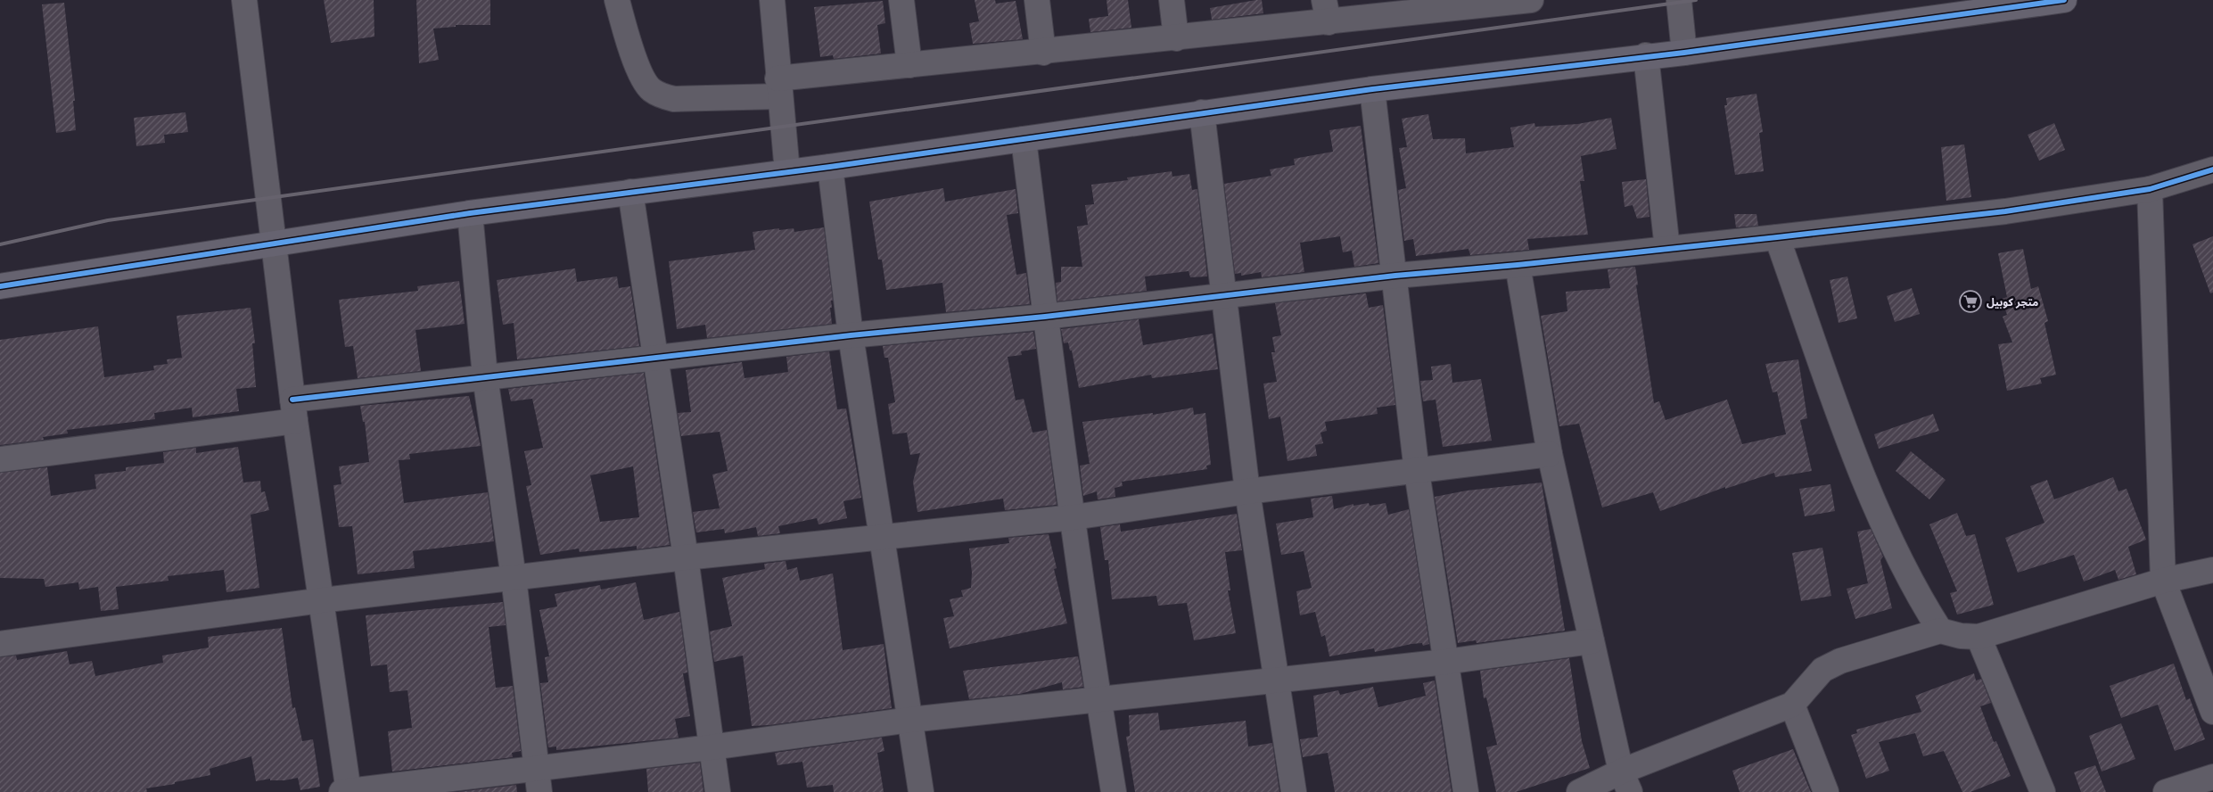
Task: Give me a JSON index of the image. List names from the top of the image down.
{
  "places": {
    "supermarket": ["متجر كوبيل"]
  }
}
